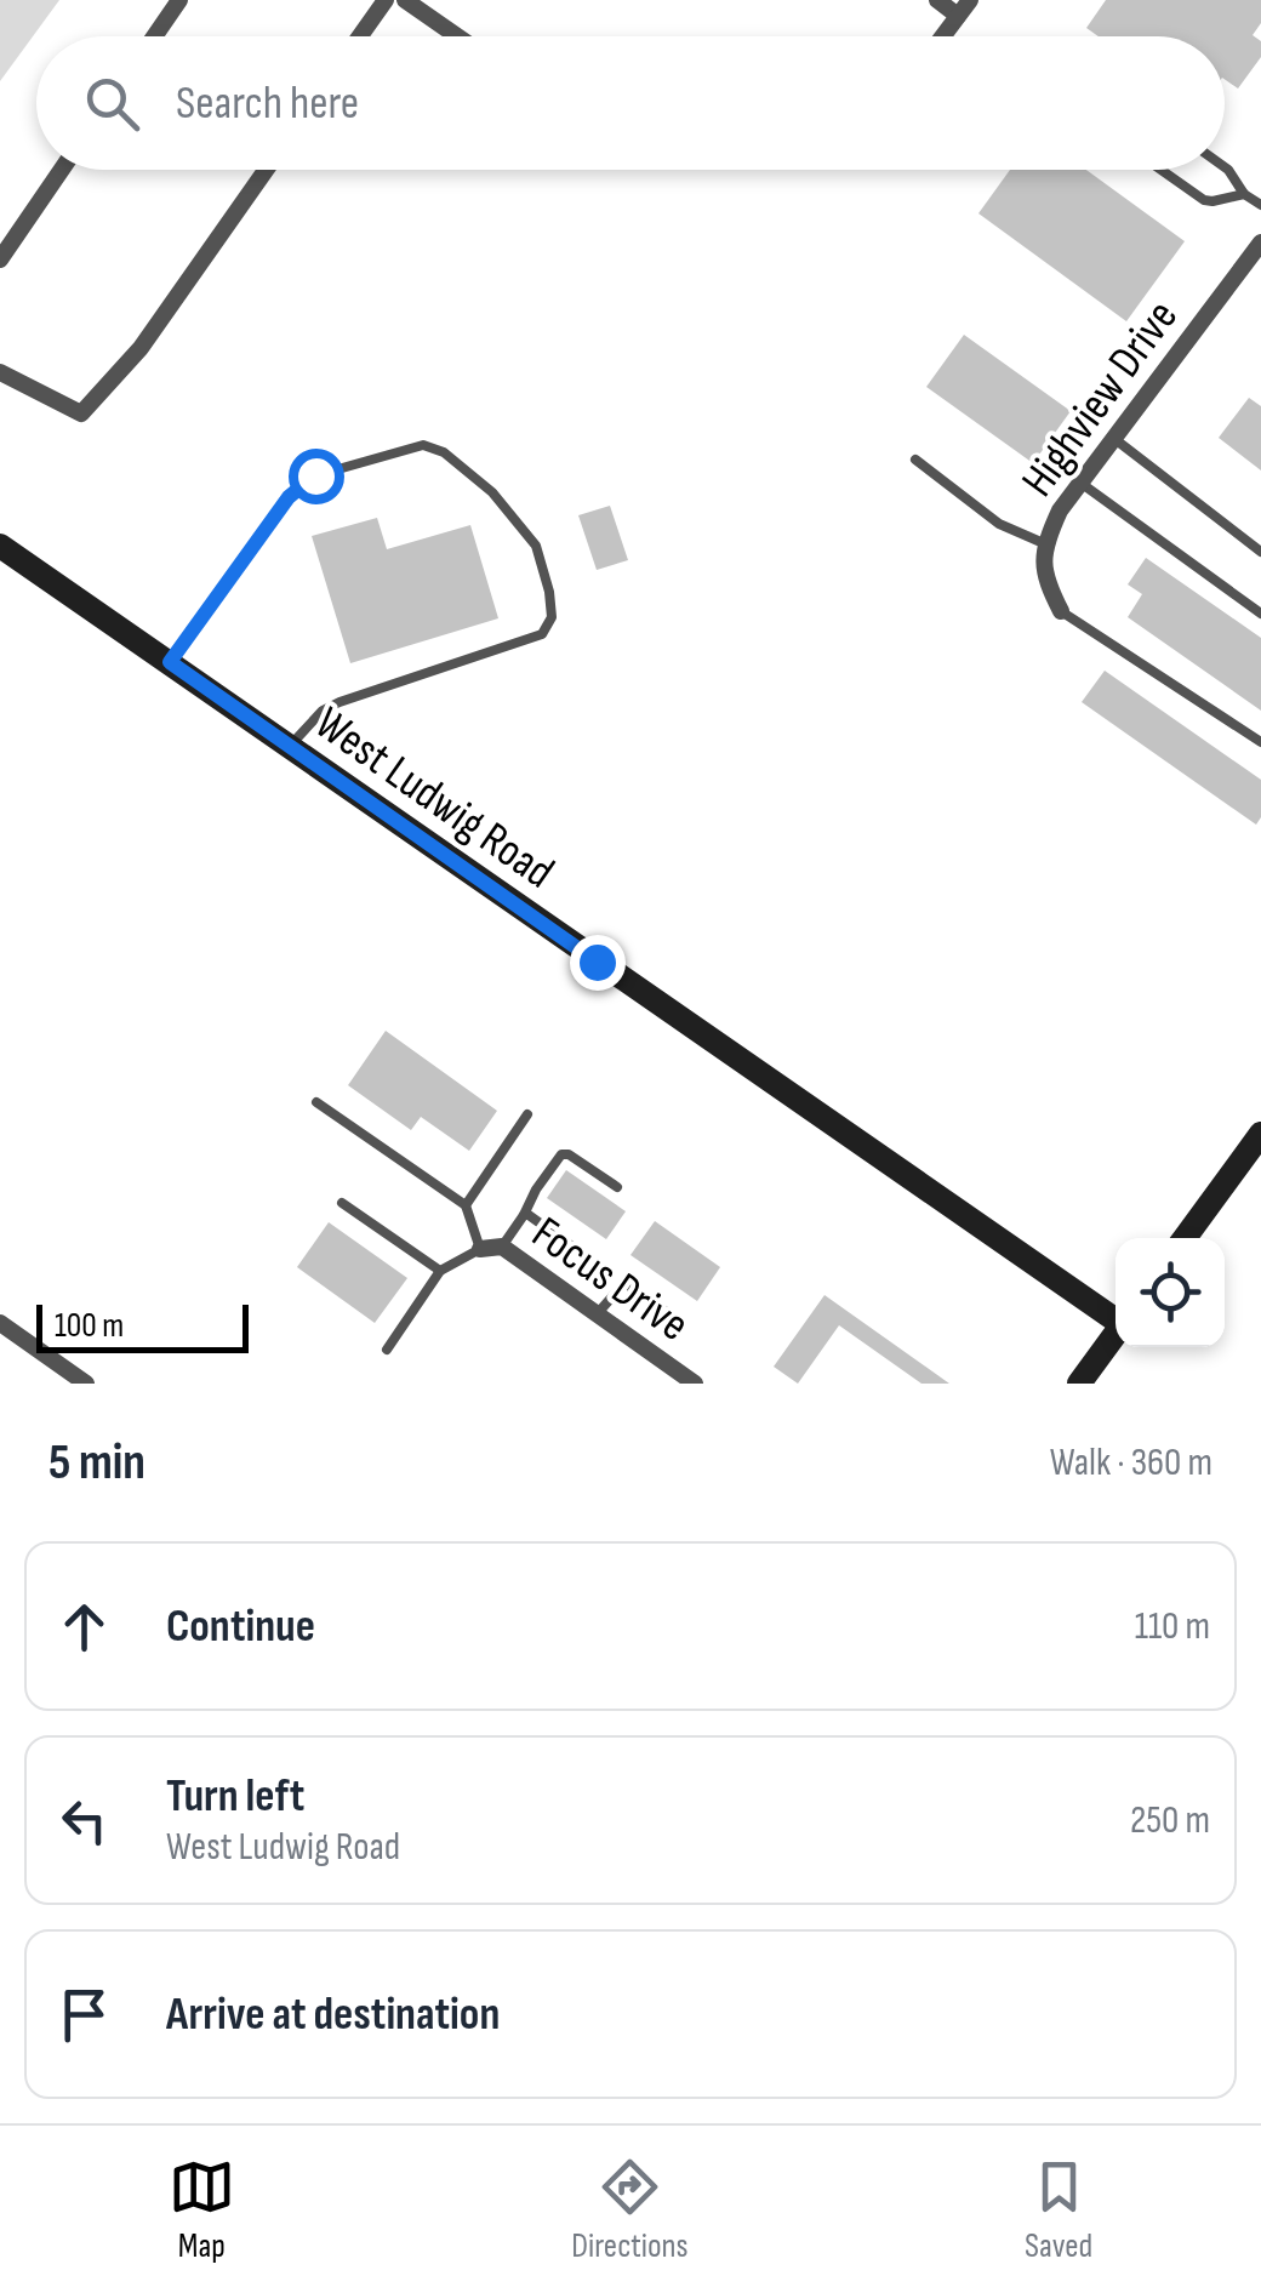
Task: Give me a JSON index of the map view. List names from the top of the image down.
{
  "streets": {
    "main road": ["West Ludwig Road"],
    "street": ["Highview Drive", "Focus Drive"]
  },
  "scale_bar": "100 m",
  "page": {
    "search": "Search here",
    "scale": "100 m",
    "heading": ["5 min", "Walk · 360 m"],
    "list": [
      ["Continue", "110 m"],
      ["Turn left", "West Ludwig Road", "250 m"],
      "Arrive at destination"
    ],
    "nav": ["Map", "Directions", "Saved"]
  }
}
